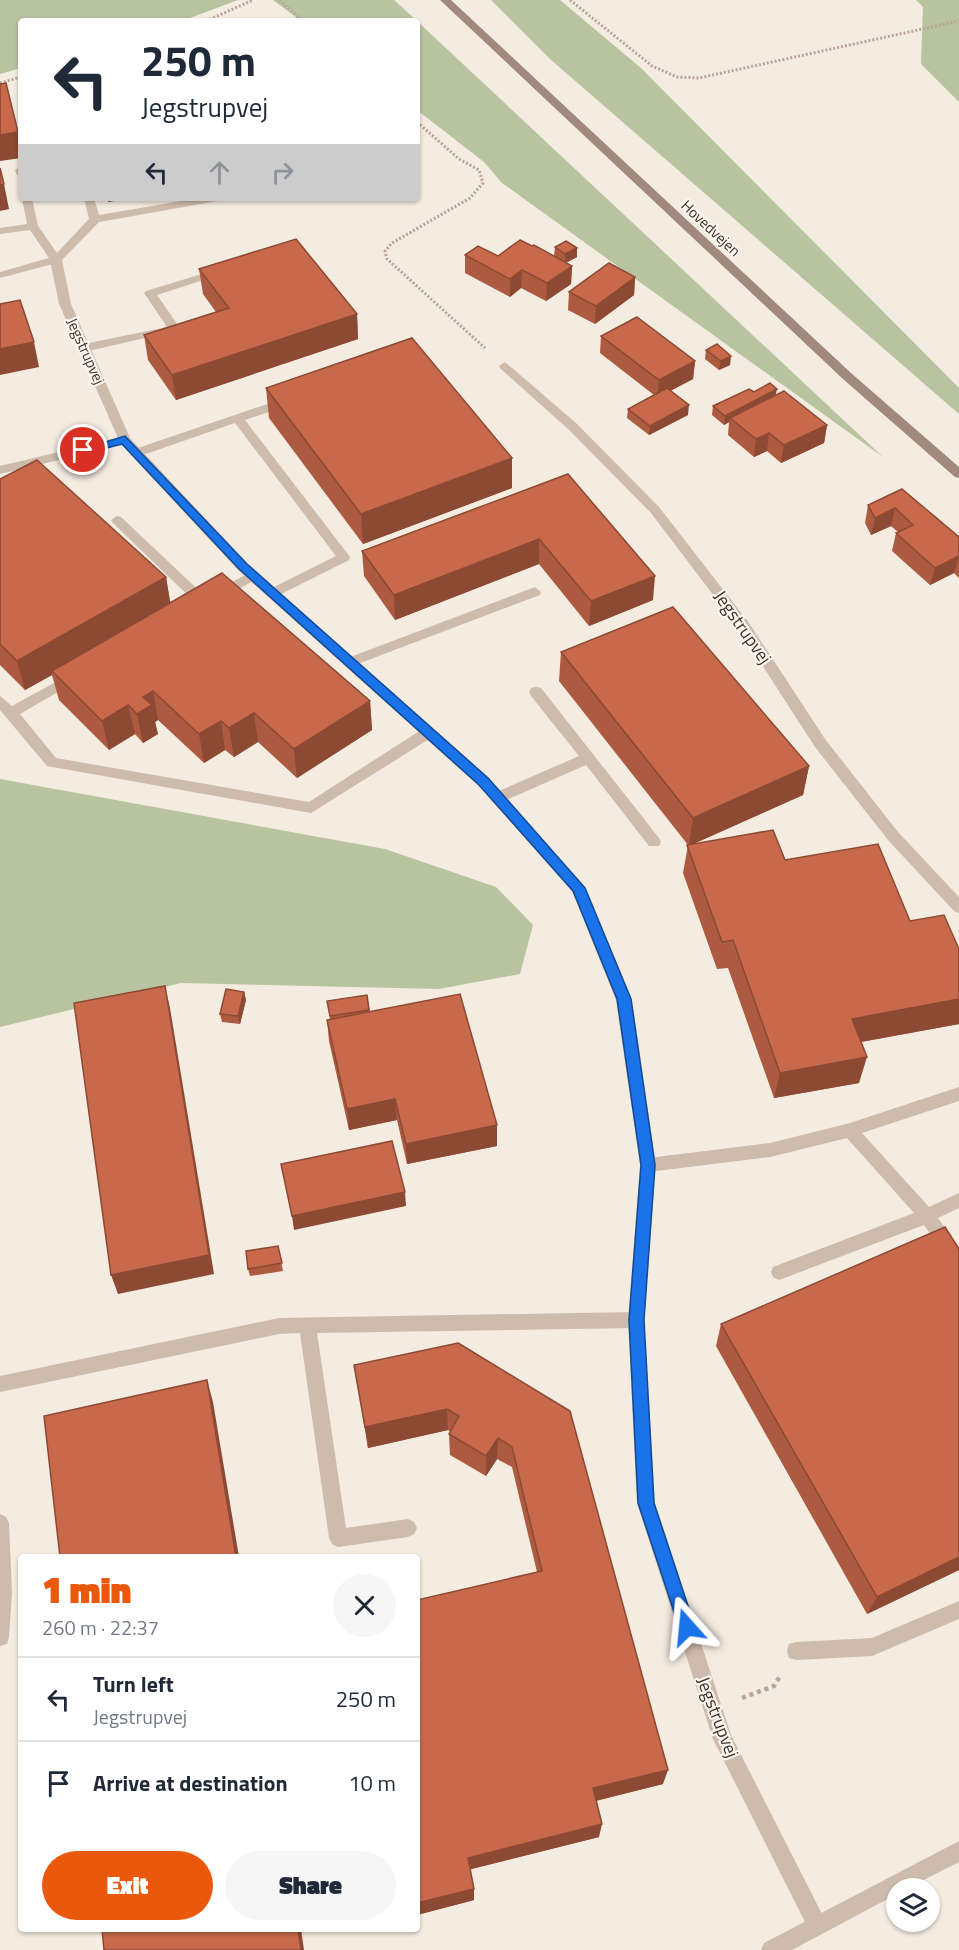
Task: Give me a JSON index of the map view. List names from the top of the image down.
{
  "streets": {
    "main road": ["Hovedvejen"],
    "street": ["Jegstrupvej"]
  },
  "page": {
    "turn": ["250 m", "Jegstrupvej"],
    "heading": ["1 min", "260 m · 22:37"],
    "list": [
      {
        "name": "Turn left",
        "note": "Jegstrupvej",
        "value": "250 m"
      },
      {
        "name": "Arrive at destination",
        "value": "10 m"
      }
    ],
    "buttons": ["Exit", "Share"]
  }
}
